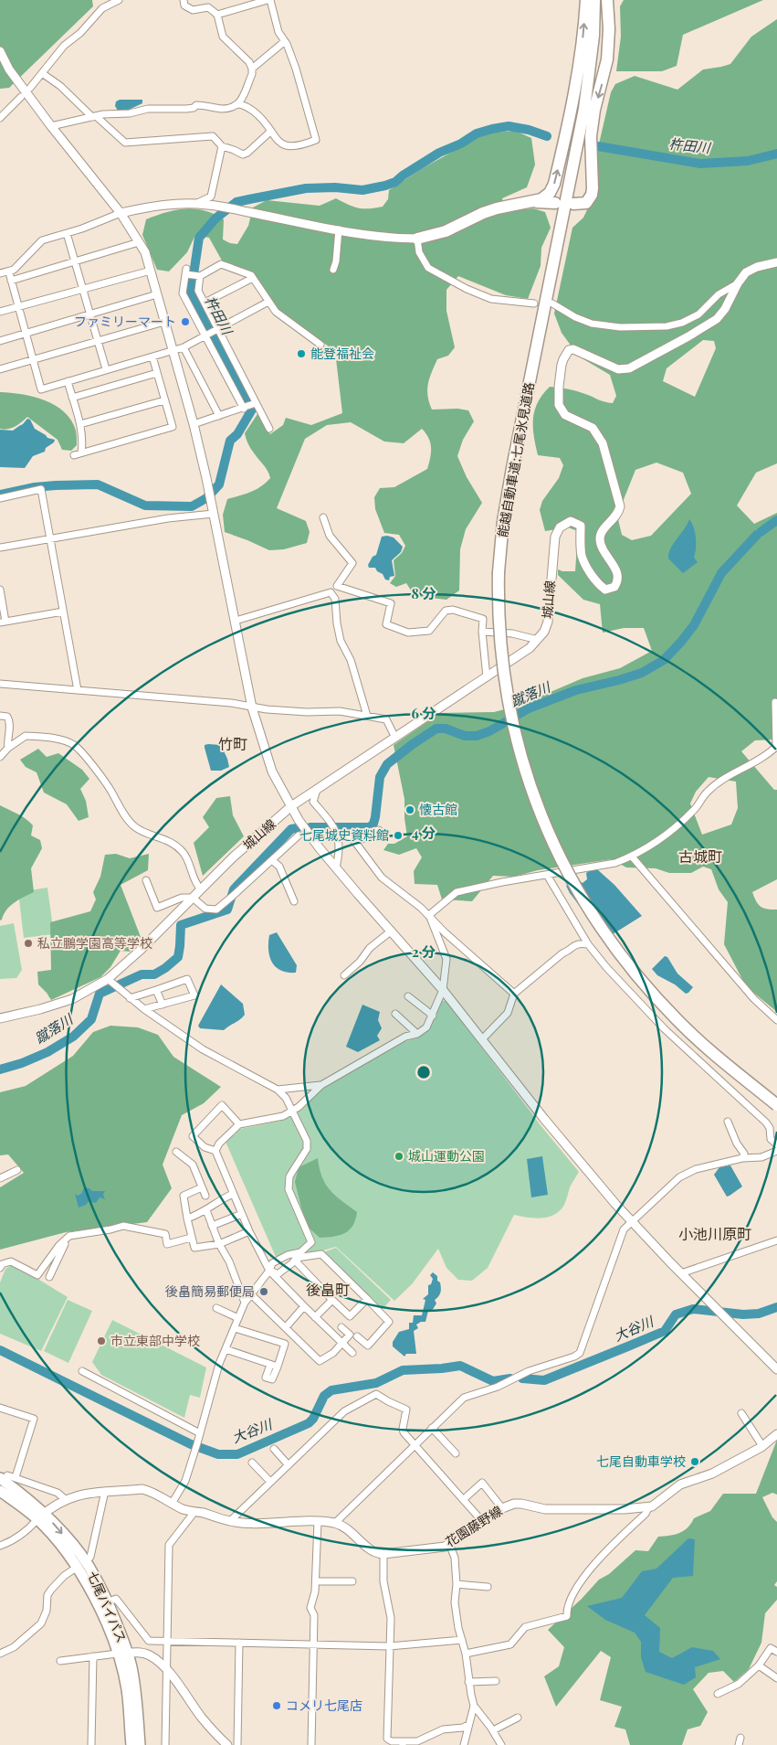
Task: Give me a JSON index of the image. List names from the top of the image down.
{
  "streets": {
    "highway": ["能越自動車道;七尾氷見道路", "七尾バイパス"],
    "main road": ["城山線", "花園藤野線"]
  },
  "districts": [
    "竹町",
    "古城町",
    "小池川原町",
    "後畠町"
  ],
  "water": ["杵田川", "蹴落川", "大谷川"],
  "places": [
    "ファミリーマート",
    "能登福祉会",
    "懐古館",
    "七尾城史資料館",
    "私立鵬学園高等学校",
    "城山運動公園",
    "後畠簡易郵便局",
    "市立東部中学校",
    "七尾自動車学校",
    "コメリ七尾店"
  ],
  "rings": [
    "8 分",
    "6 分",
    "4 分",
    "2 分"
  ]
}
